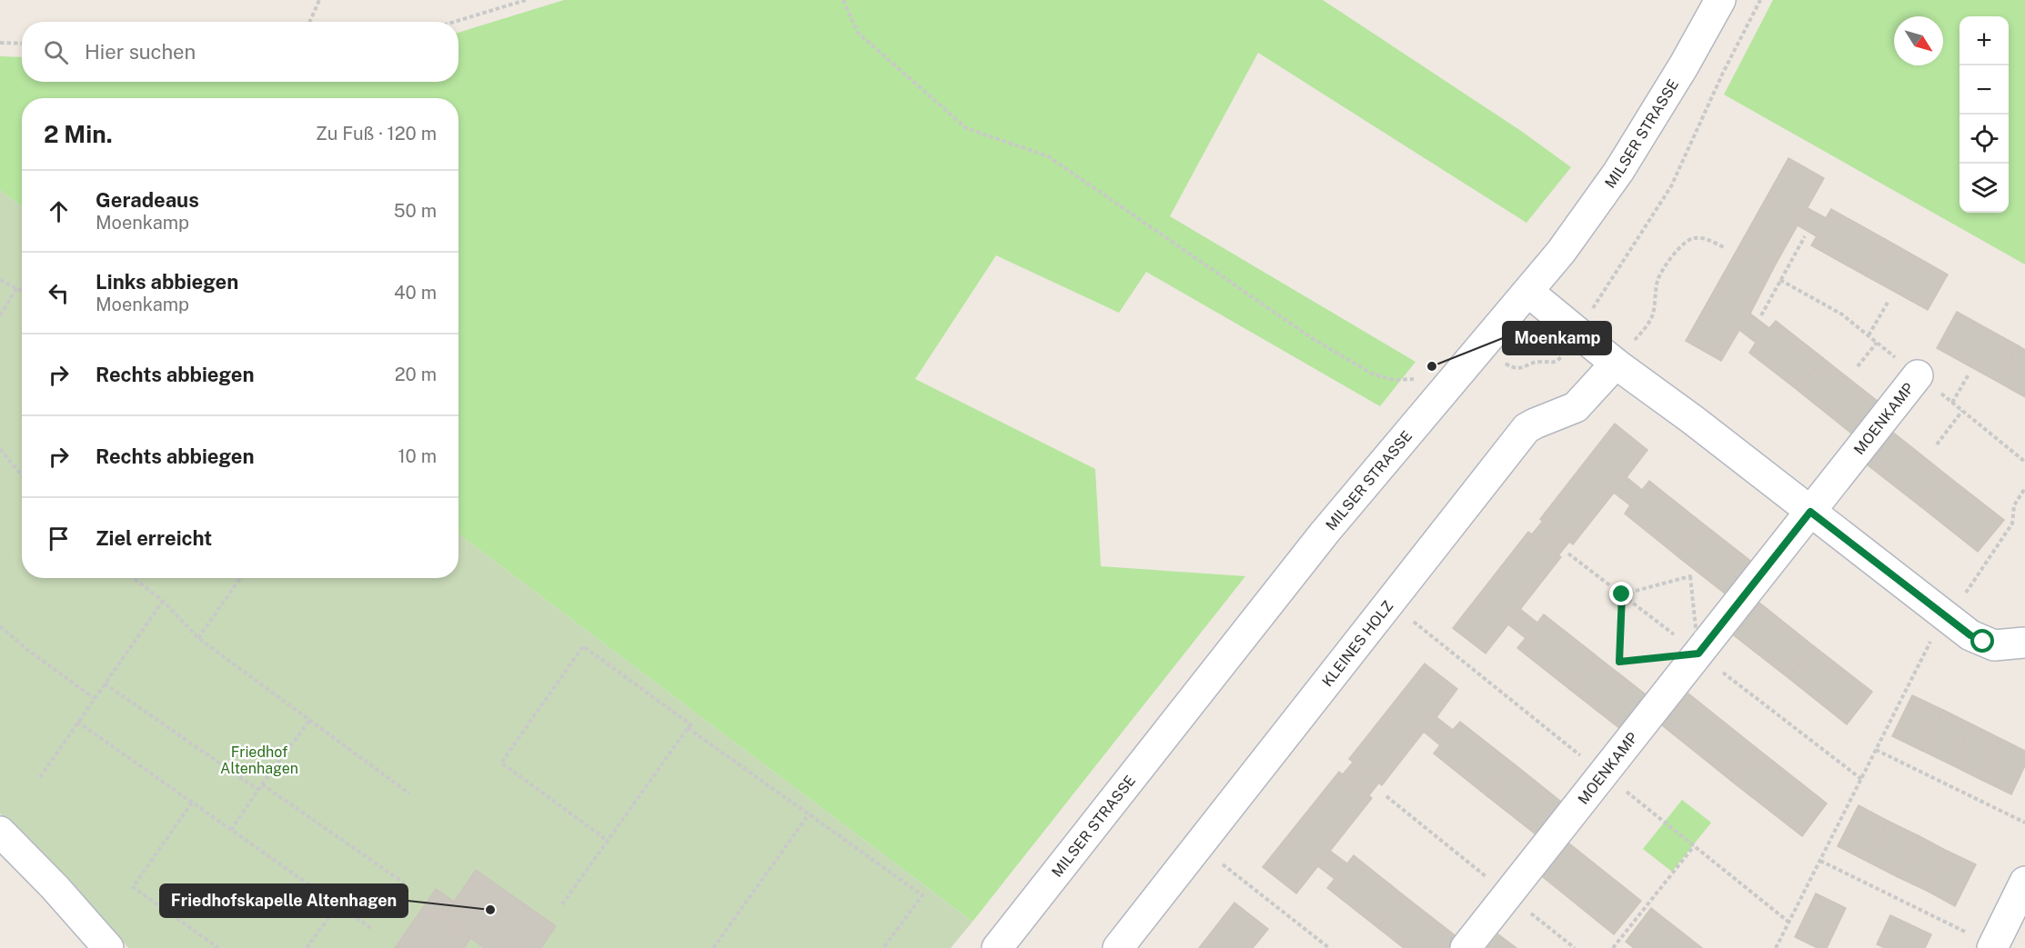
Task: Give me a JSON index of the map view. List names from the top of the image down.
{
  "streets": {
    "street": ["MILSER STRASSE", "MOENKAMP", "KLEINES HOLZ"]
  },
  "parks": ["Friedhof Altenhagen"],
  "places": ["Moenkamp", "Friedhofskapelle Altenhagen"],
  "north": "bottom right",
  "page": {
    "map_buttons": ["+", "−"],
    "search": "Hier suchen",
    "heading": ["2 Min.", "Zu Fuß · 120 m"],
    "list": [
      ["Geradeaus", "Moenkamp", "50 m"],
      ["Links abbiegen", "Moenkamp", "40 m"],
      ["Rechts abbiegen", "20 m"],
      ["Rechts abbiegen", "10 m"],
      "Ziel erreicht"
    ]
  }
}
